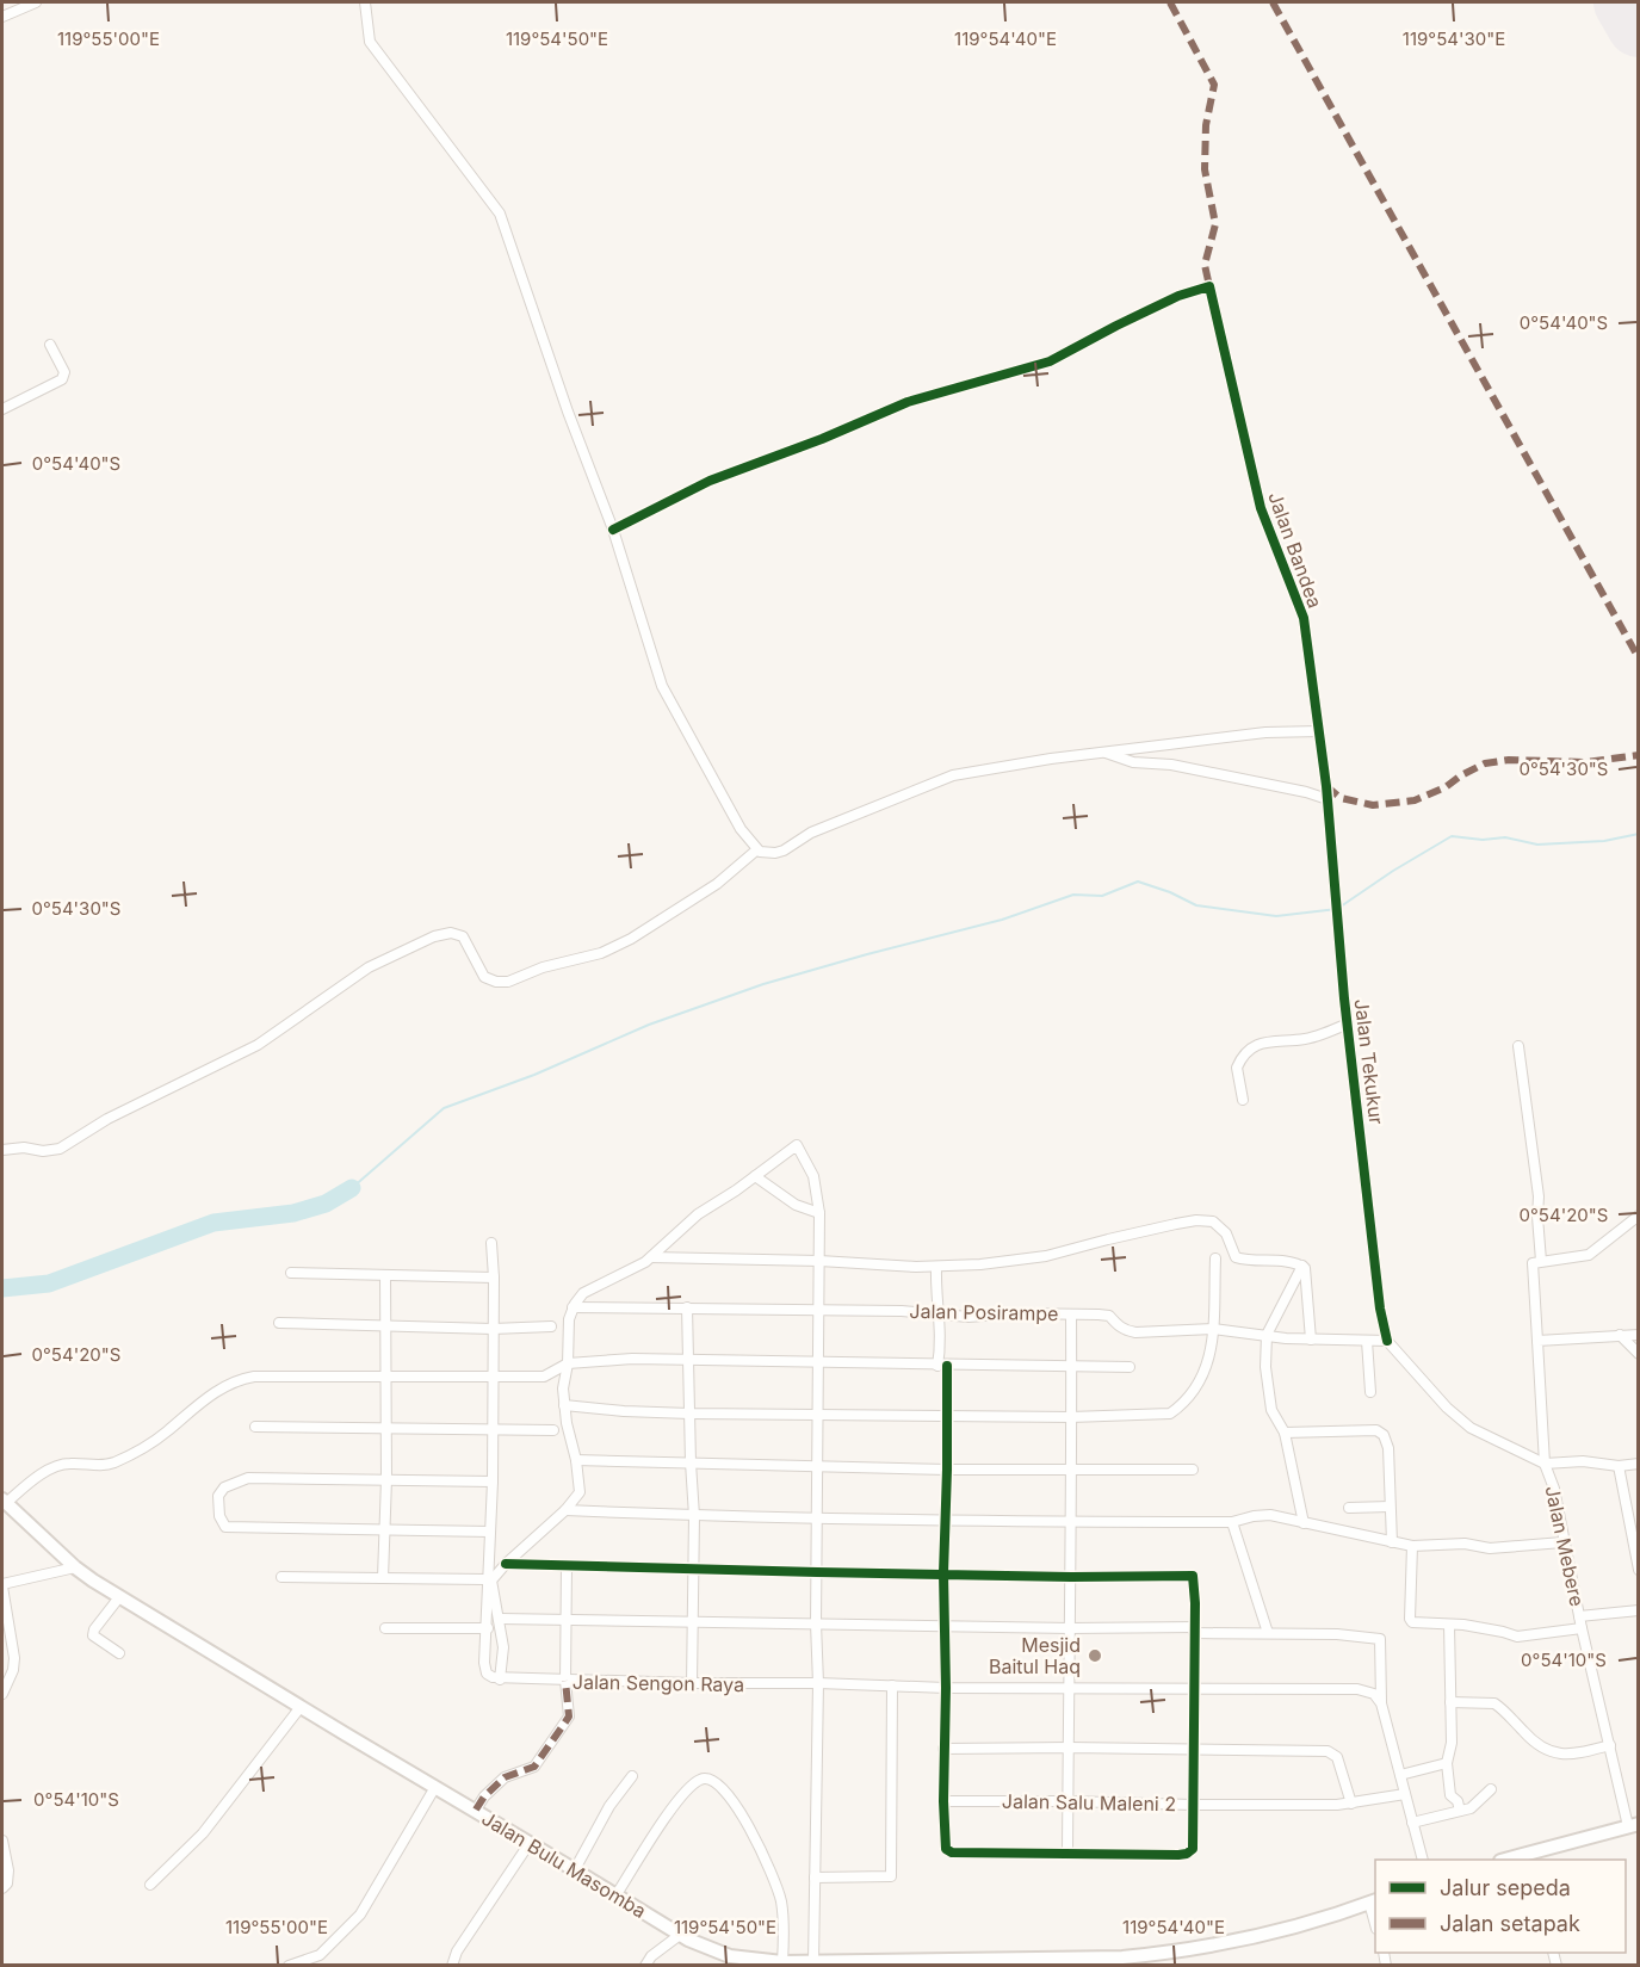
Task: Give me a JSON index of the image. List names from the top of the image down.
{
  "streets": {
    "street": [
      "Jalan Bandea",
      "Jalan Tekukur",
      "Jalan Posirampe",
      "Jalan Mebere",
      "Jalan Sengon Raya",
      "Jalan Salu Maleni 2",
      "Jalan Bulu Masomba"
    ]
  },
  "crossings": [
    ["Jalan Bandea", "Jalan Tekukur"],
    ["Jalan Tekukur", "Jalan Posirampe"],
    ["Jalan Tekukur", "Jalan Mebere"],
    ["Jalan Posirampe", "Jalan Mebere"]
  ],
  "places": ["Mesjid Baitul Haq"],
  "legend": ["Jalur sepeda", "Jalan setapak"],
  "coordinates": [
    "119°55'00\"E",
    "119°54'50\"E",
    "119°54'40\"E",
    "119°54'30\"E",
    "0°54'40\"S",
    "0°54'30\"S",
    "0°54'20\"S",
    "0°54'10\"S"
  ]
}
